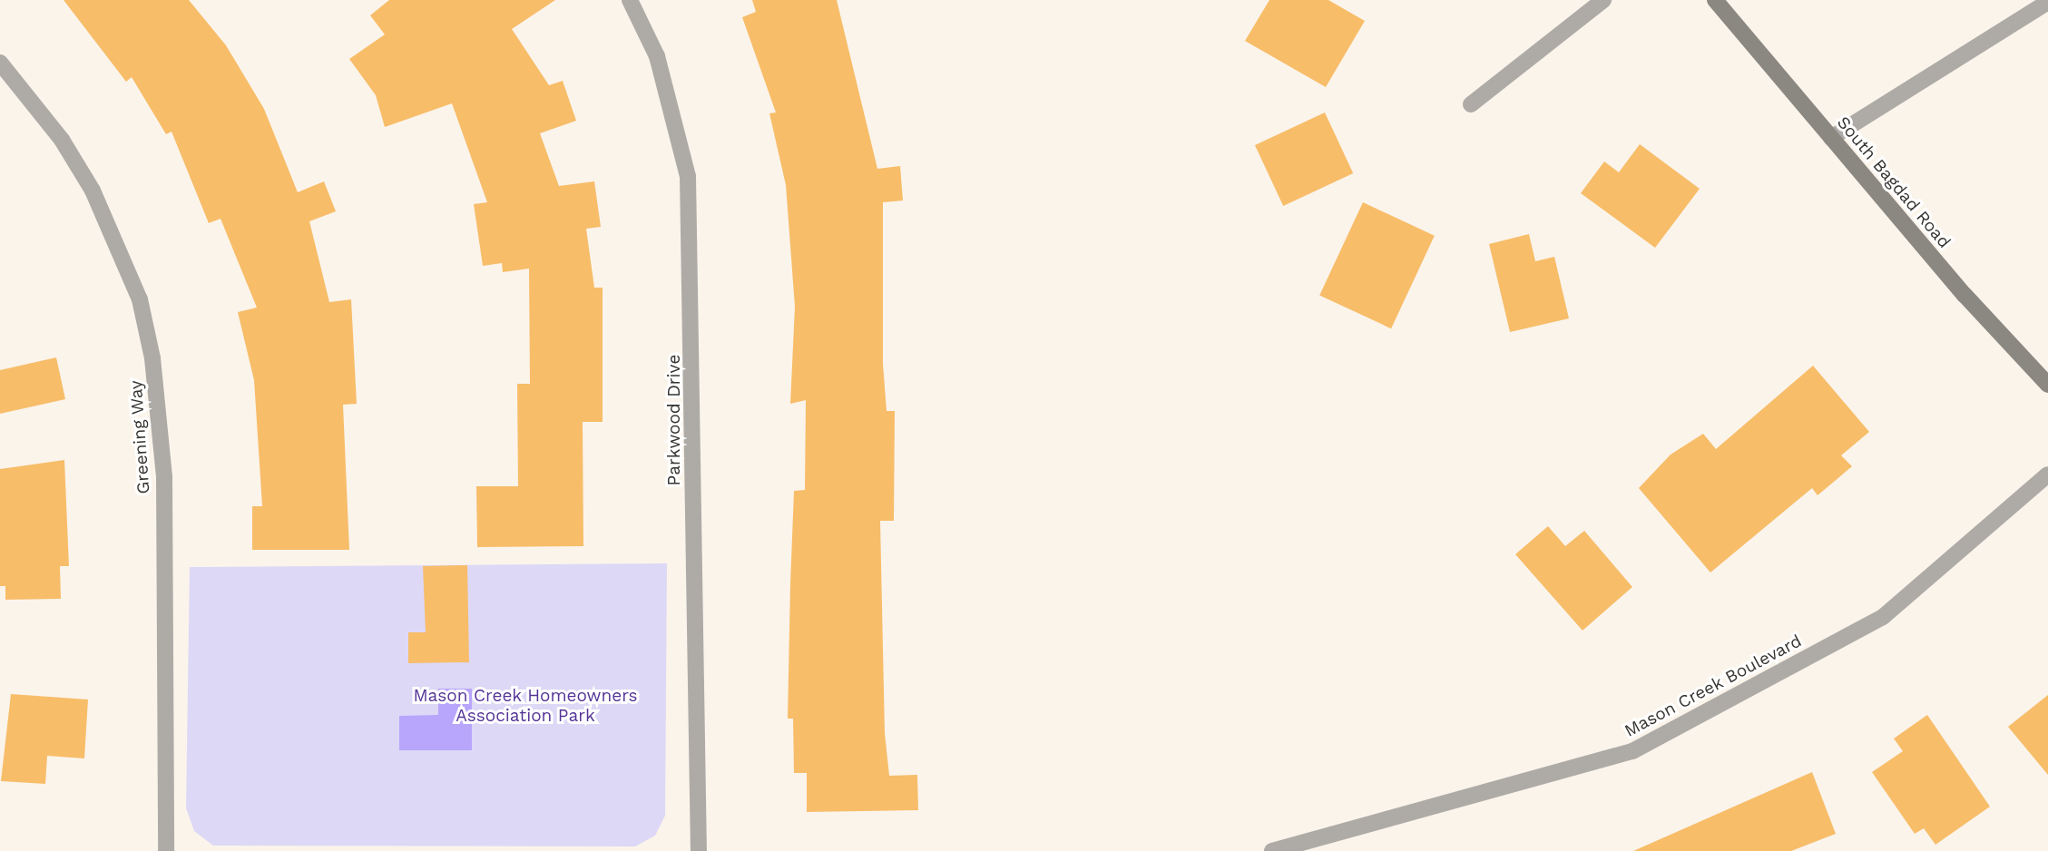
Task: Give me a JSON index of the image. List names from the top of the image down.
{
  "streets": {
    "main road": ["South Bagdad Road"],
    "street": ["Parkwood Drive", "Greening Way", "Mason Creek Boulevard"]
  },
  "parks": ["Mason Creek Homeowners Association Park"]
}
